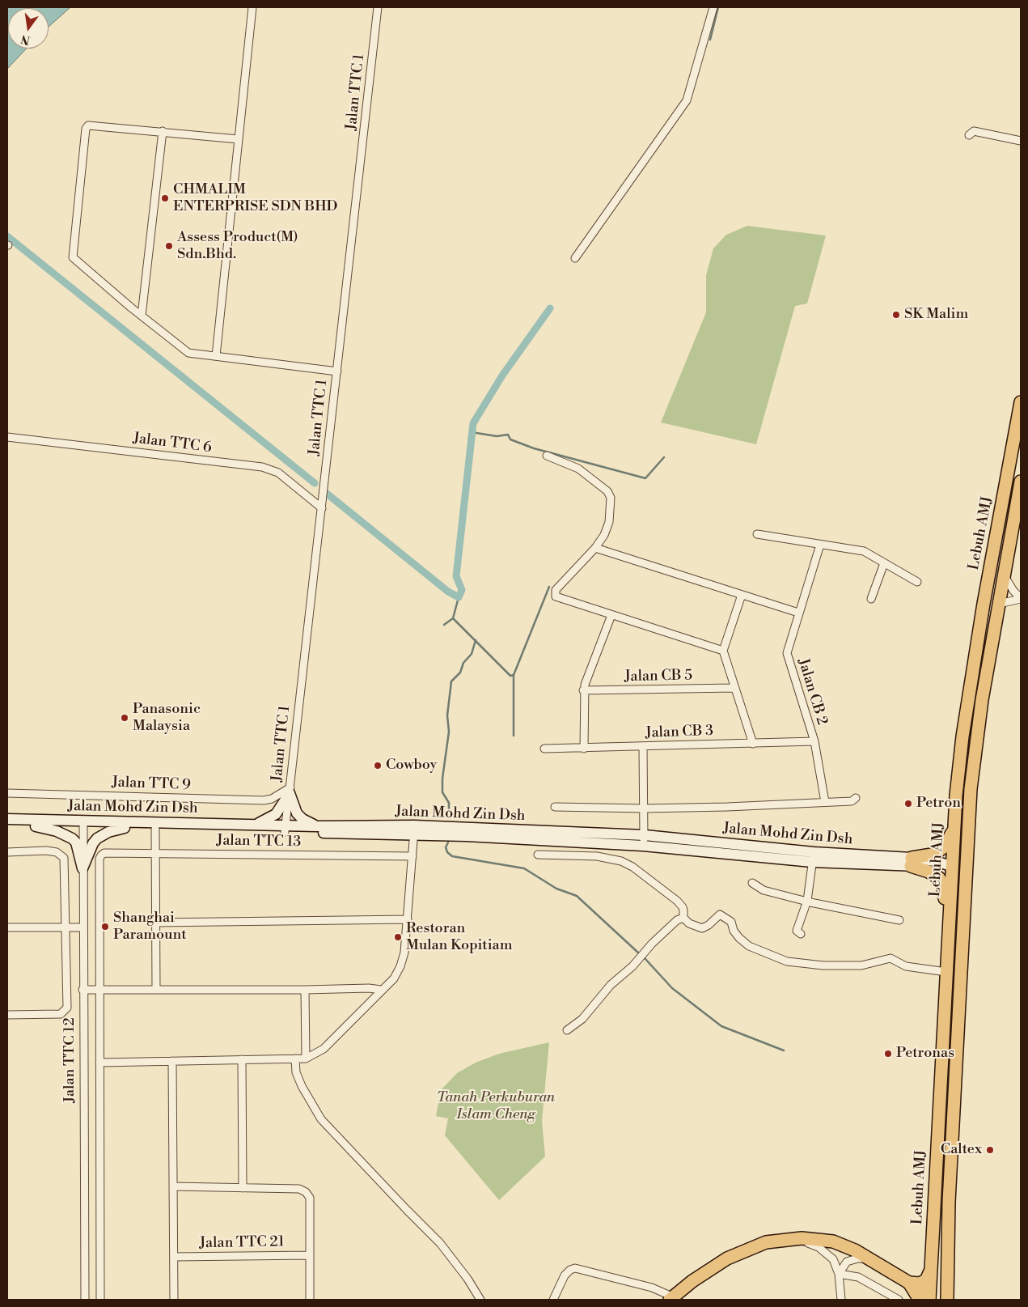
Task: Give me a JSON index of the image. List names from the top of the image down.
{
  "streets": {
    "main road": ["Lebuh AMJ", "Jalan Mohd Zin Dsh"],
    "street": [
      "Jalan TTC 1",
      "Jalan TTC 6",
      "Jalan CB 5",
      "Jalan CB 2",
      "Jalan CB 3",
      "Jalan TTC 9",
      "Jalan TTC 13",
      "Jalan TTC 12",
      "Jalan TTC 21"
    ]
  },
  "crossings": [
    ["Jalan TTC 1", "Jalan TTC 6"],
    ["Jalan TTC 1", "Jalan TTC 9"],
    ["Jalan TTC 1", "Jalan Mohd Zin Dsh"],
    ["Lebuh AMJ", "Jalan Mohd Zin Dsh"],
    ["Jalan CB 2", "Jalan CB 3"],
    ["Jalan Mohd Zin Dsh", "Jalan TTC 12"]
  ],
  "parks": ["Tanah Perkuburan Islam Cheng"],
  "places": [
    "CHMALIM ENTERPRISE SDN BHD",
    "Assess Product(M) Sdn.Bhd.",
    "SK Malim",
    "Panasonic Malaysia",
    "Cowboy",
    "Petron",
    "Shanghai Paramount",
    "Restoran Mulan Kopitiam",
    "Petronas",
    "Caltex"
  ],
  "north": "bottom"
}
